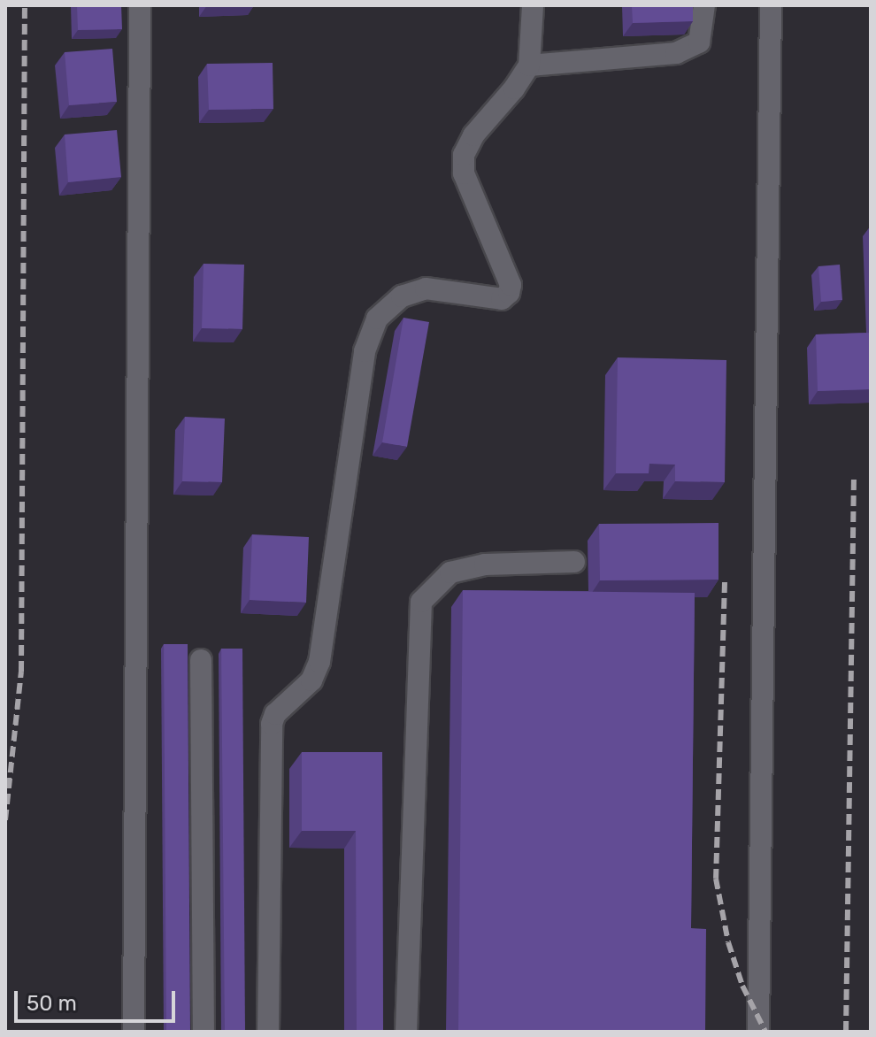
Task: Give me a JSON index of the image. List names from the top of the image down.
{
  "scale_bar": "50 m"
}
